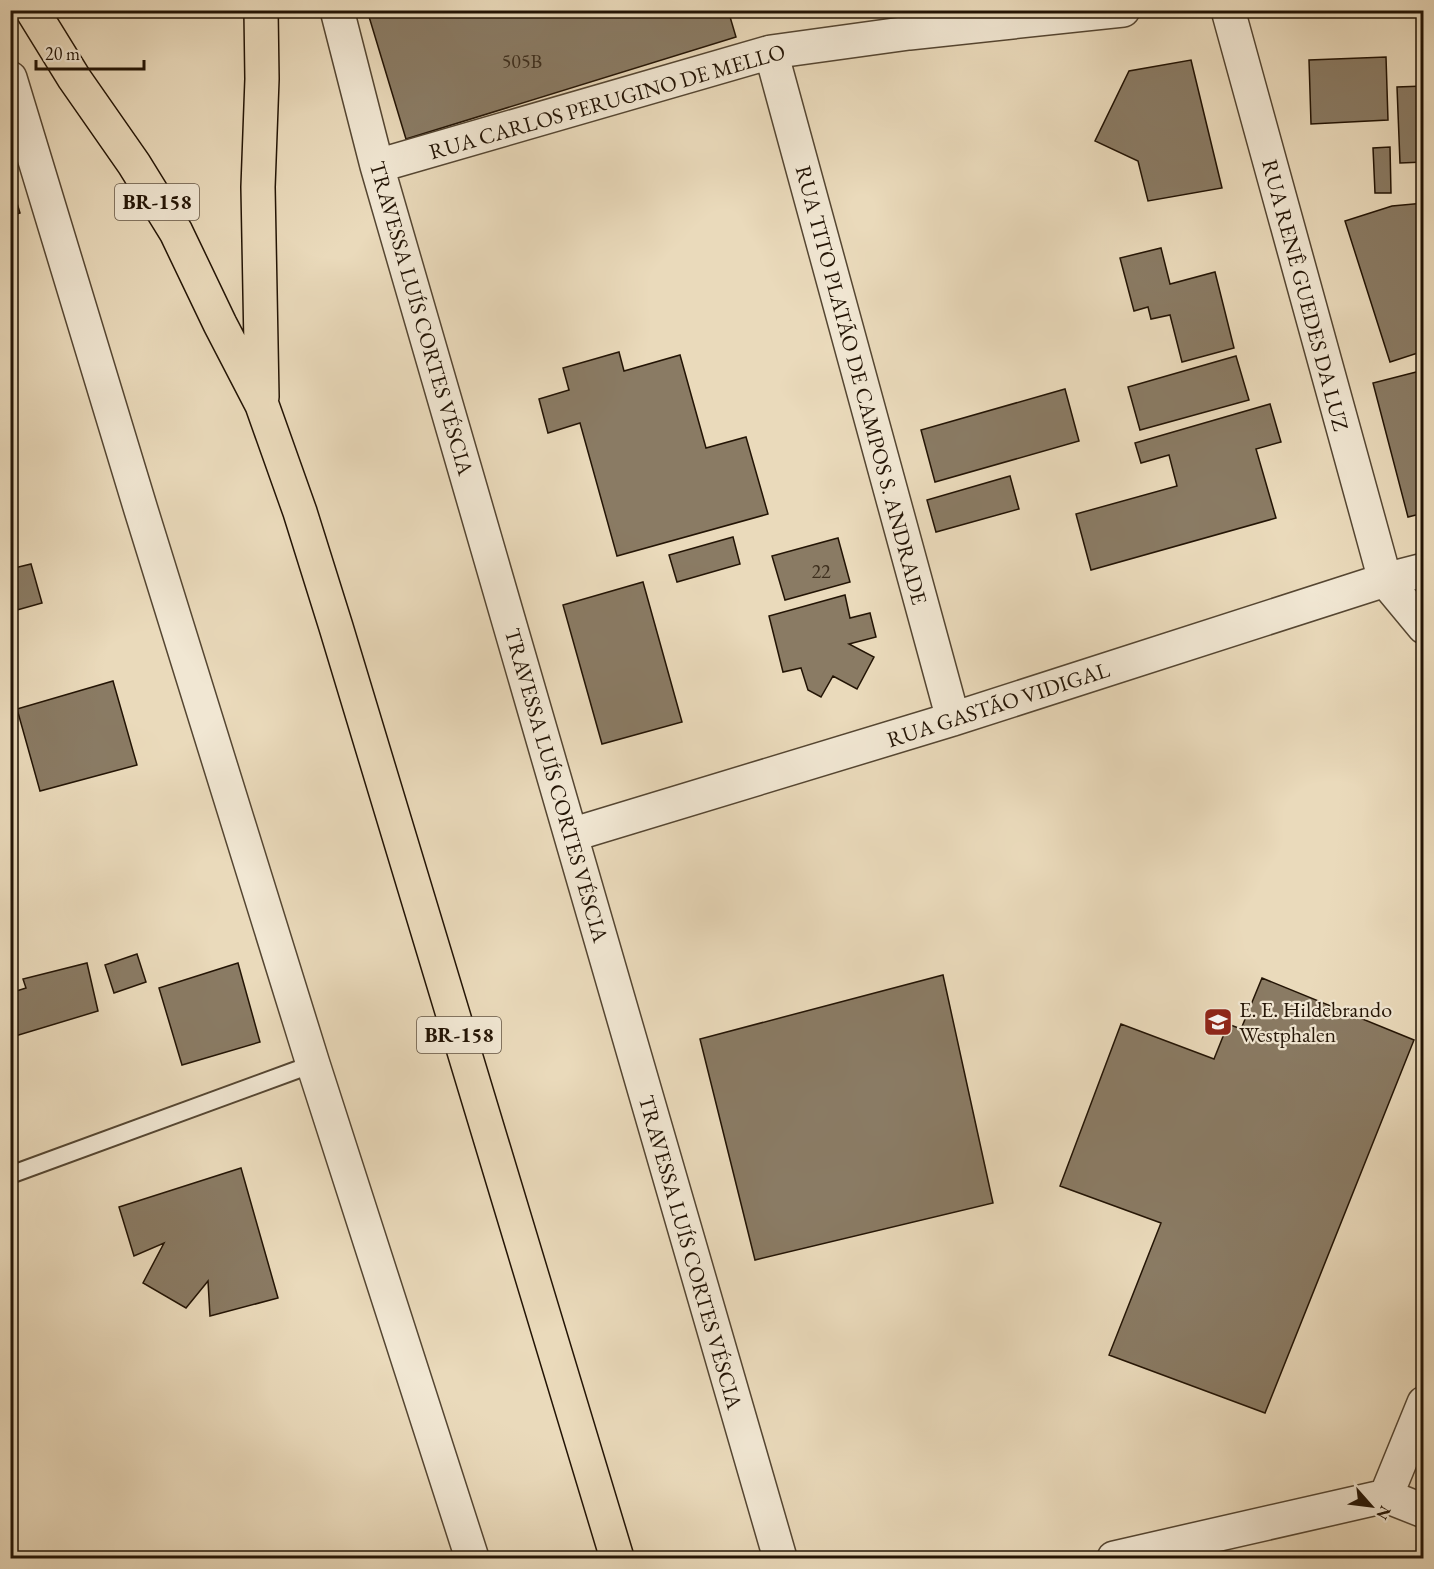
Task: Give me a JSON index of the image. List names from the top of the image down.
{
  "streets": {
    "highway": ["BR-158"],
    "street": [
      "RUA CARLOS PERUGINO DE MELLO",
      "RUA RENÊ GUEDES DA LUZ",
      "TRAVESSA LUÍS CORTES VÉSCIA",
      "RUA TITO PLATÃO DE CAMPOS S. ANDRADE",
      "RUA GASTÃO VIDIGAL"
    ]
  },
  "crossings": [
    ["RUA CARLOS PERUGINO DE MELLO", "TRAVESSA LUÍS CORTES VÉSCIA"],
    ["RUA CARLOS PERUGINO DE MELLO", "RUA TITO PLATÃO DE CAMPOS S. ANDRADE"],
    ["RUA RENÊ GUEDES DA LUZ", "RUA GASTÃO VIDIGAL"],
    ["TRAVESSA LUÍS CORTES VÉSCIA", "RUA GASTÃO VIDIGAL"],
    ["RUA TITO PLATÃO DE CAMPOS S. ANDRADE", "RUA GASTÃO VIDIGAL"]
  ],
  "places": {
    "school or university": ["E. E. Hildebrando Westphalen"]
  },
  "house_numbers": ["505B", "22"],
  "scale_bar": "20 m",
  "north": "bottom right"
}
